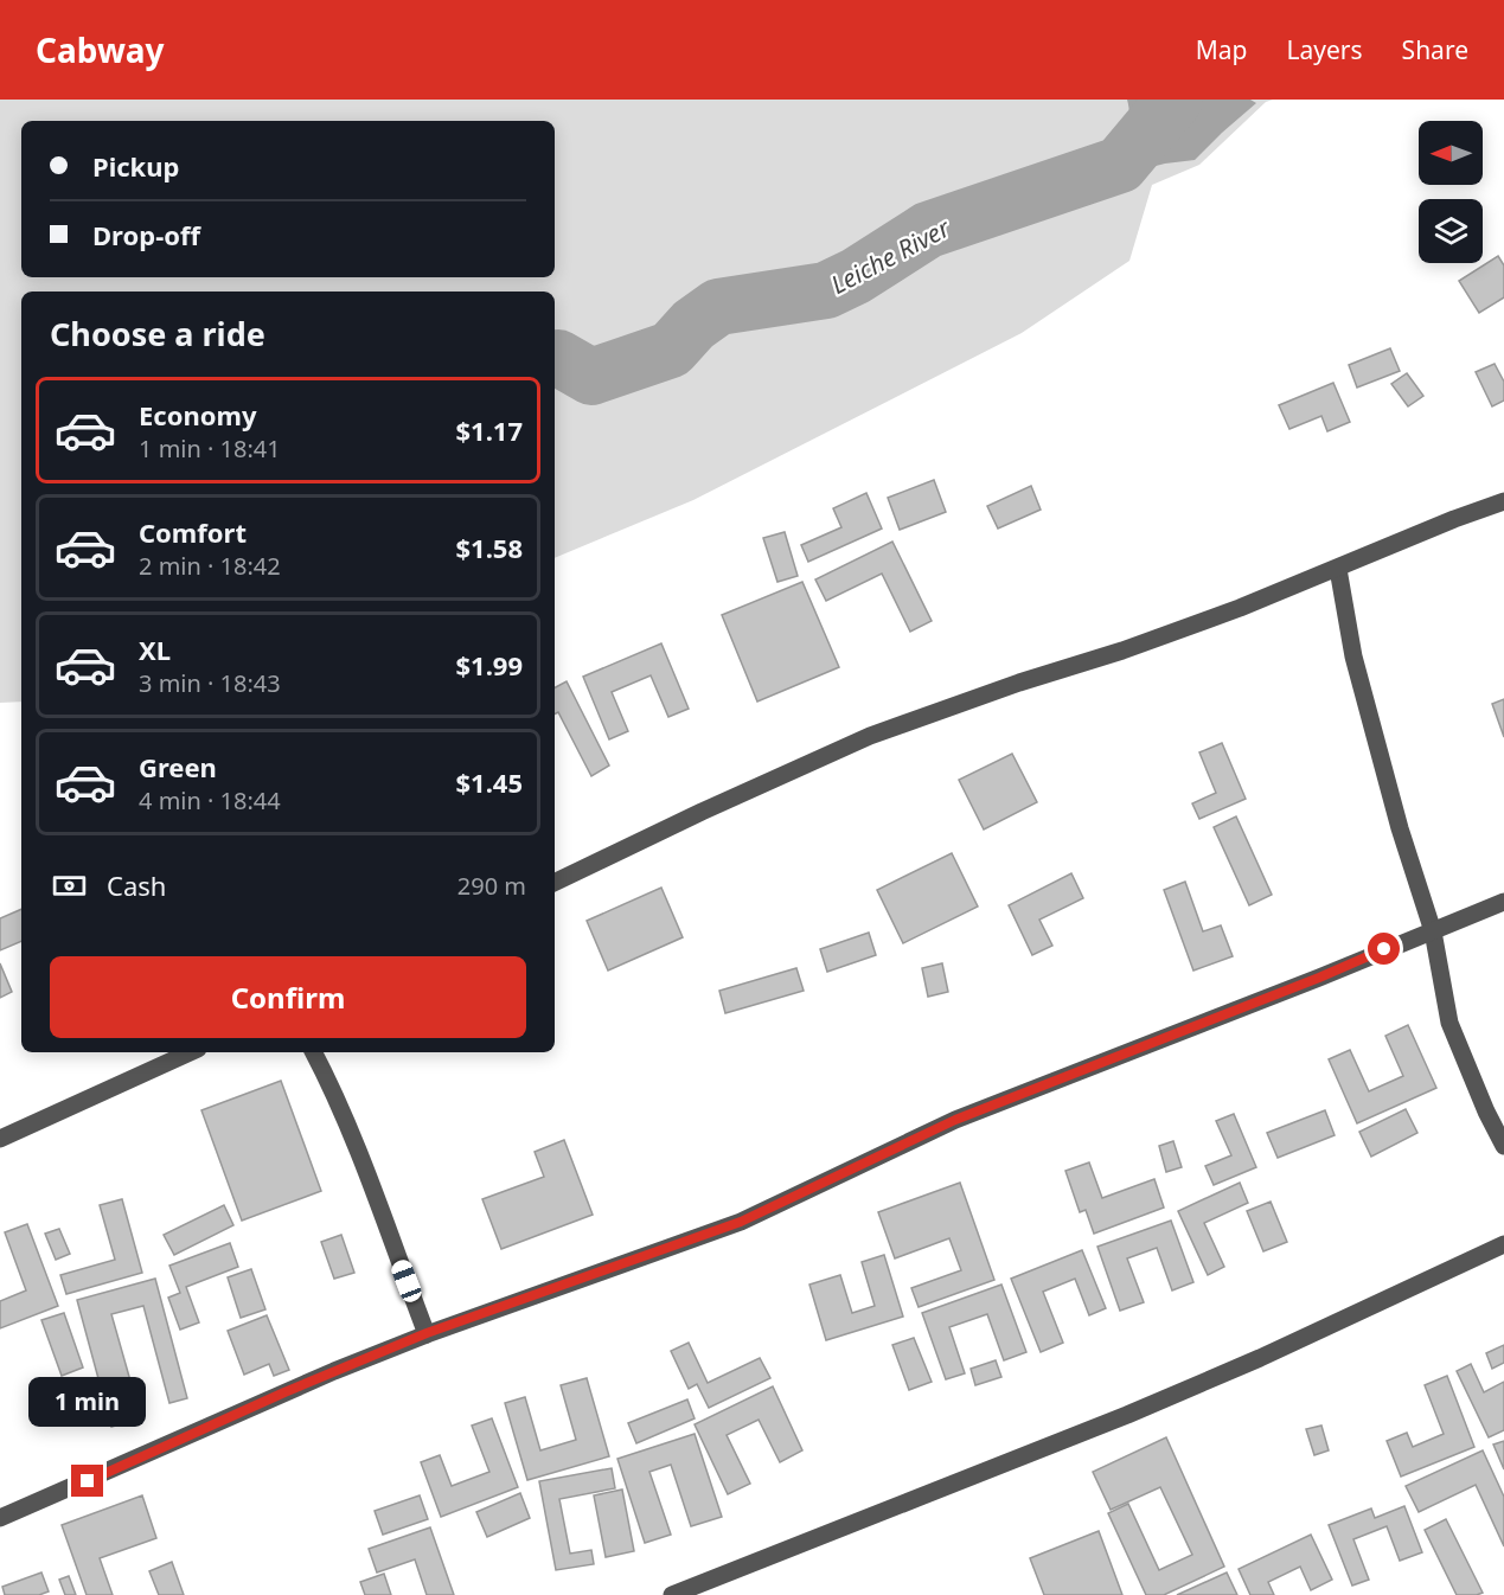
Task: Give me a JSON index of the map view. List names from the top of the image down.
{
  "water": ["Leiche River"],
  "north": "left",
  "page": {
    "header": "Cabway",
    "nav": ["Map", "Layers", "Share"],
    "banner": ["Pickup", "Drop-off"],
    "heading": "Choose a ride",
    "list": [
      {
        "name": "Economy",
        "note": "1 min · 18:41",
        "value": "$1.17"
      },
      {
        "name": "Comfort",
        "note": "2 min · 18:42",
        "value": "$1.58"
      },
      {
        "name": "XL",
        "note": "3 min · 18:43",
        "value": "$1.99"
      },
      {
        "name": "Green",
        "note": "4 min · 18:44",
        "value": "$1.45"
      }
    ],
    "pay": ["Cash", "290 m"],
    "buttons": "Confirm",
    "bubble": "1 min"
  }
}
